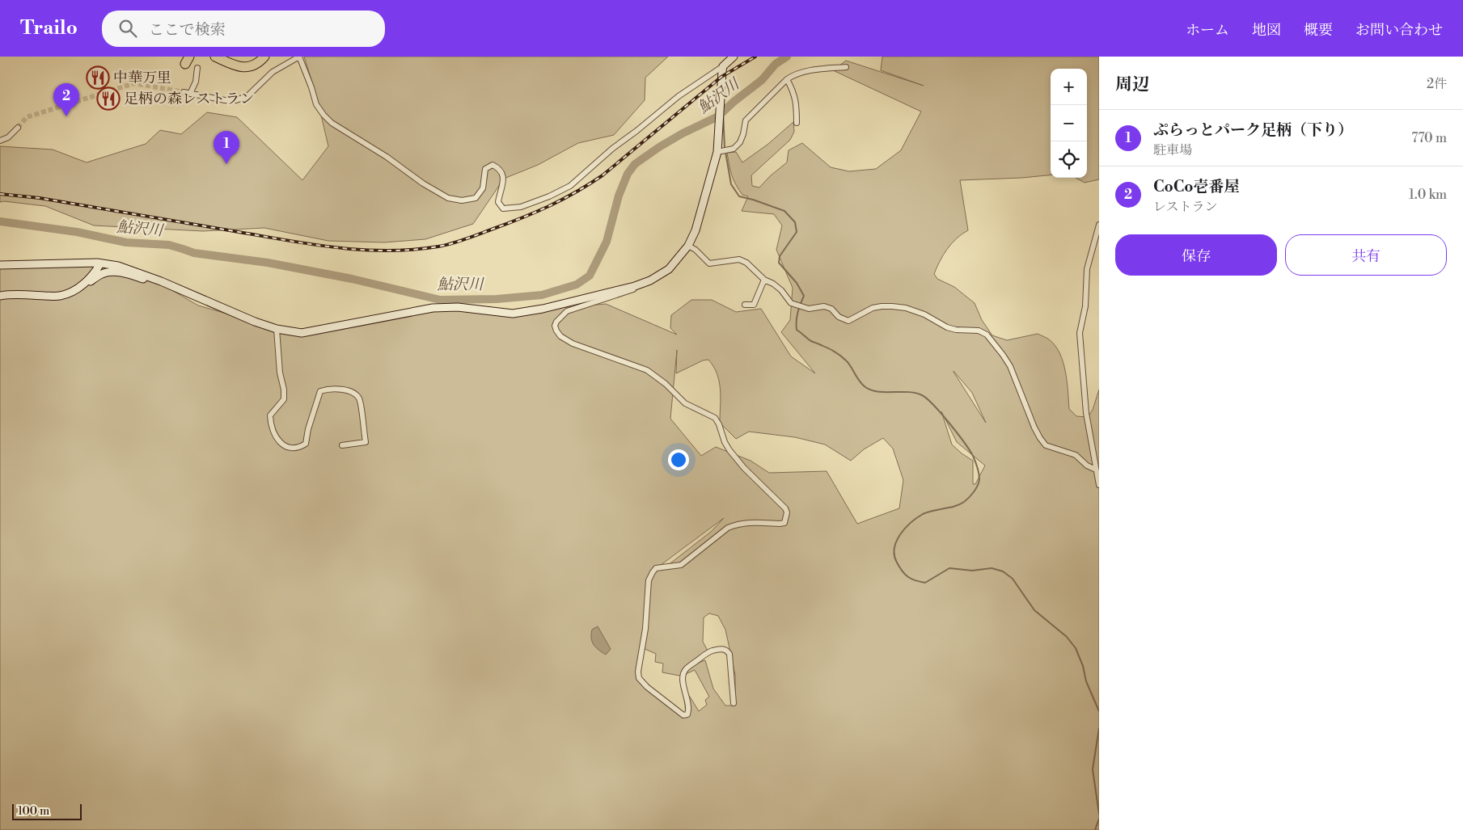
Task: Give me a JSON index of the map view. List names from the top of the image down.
{
  "water": ["鮎沢川"],
  "places": {
    "restaurant": ["中華万里", "足柄の森レストラン"]
  },
  "scale_bar": "100 m",
  "page": {
    "header": "Trailo",
    "search": "ここで検索",
    "nav": [
      "ホーム",
      "地図",
      "概要",
      "お問い合わせ"
    ],
    "heading": ["周辺", "2件"],
    "map_buttons": ["+", "−"],
    "pins": ["2", "1"],
    "list": [
      {
        "mark": "1",
        "name": "ぷらっとパーク足柄（下り）",
        "note": "駐車場",
        "value": "770 m"
      },
      {
        "mark": "2",
        "name": "CoCo壱番屋",
        "note": "レストラン",
        "value": "1.0 km"
      }
    ],
    "buttons": ["保存", "共有"],
    "scale": "100 m"
  }
}
